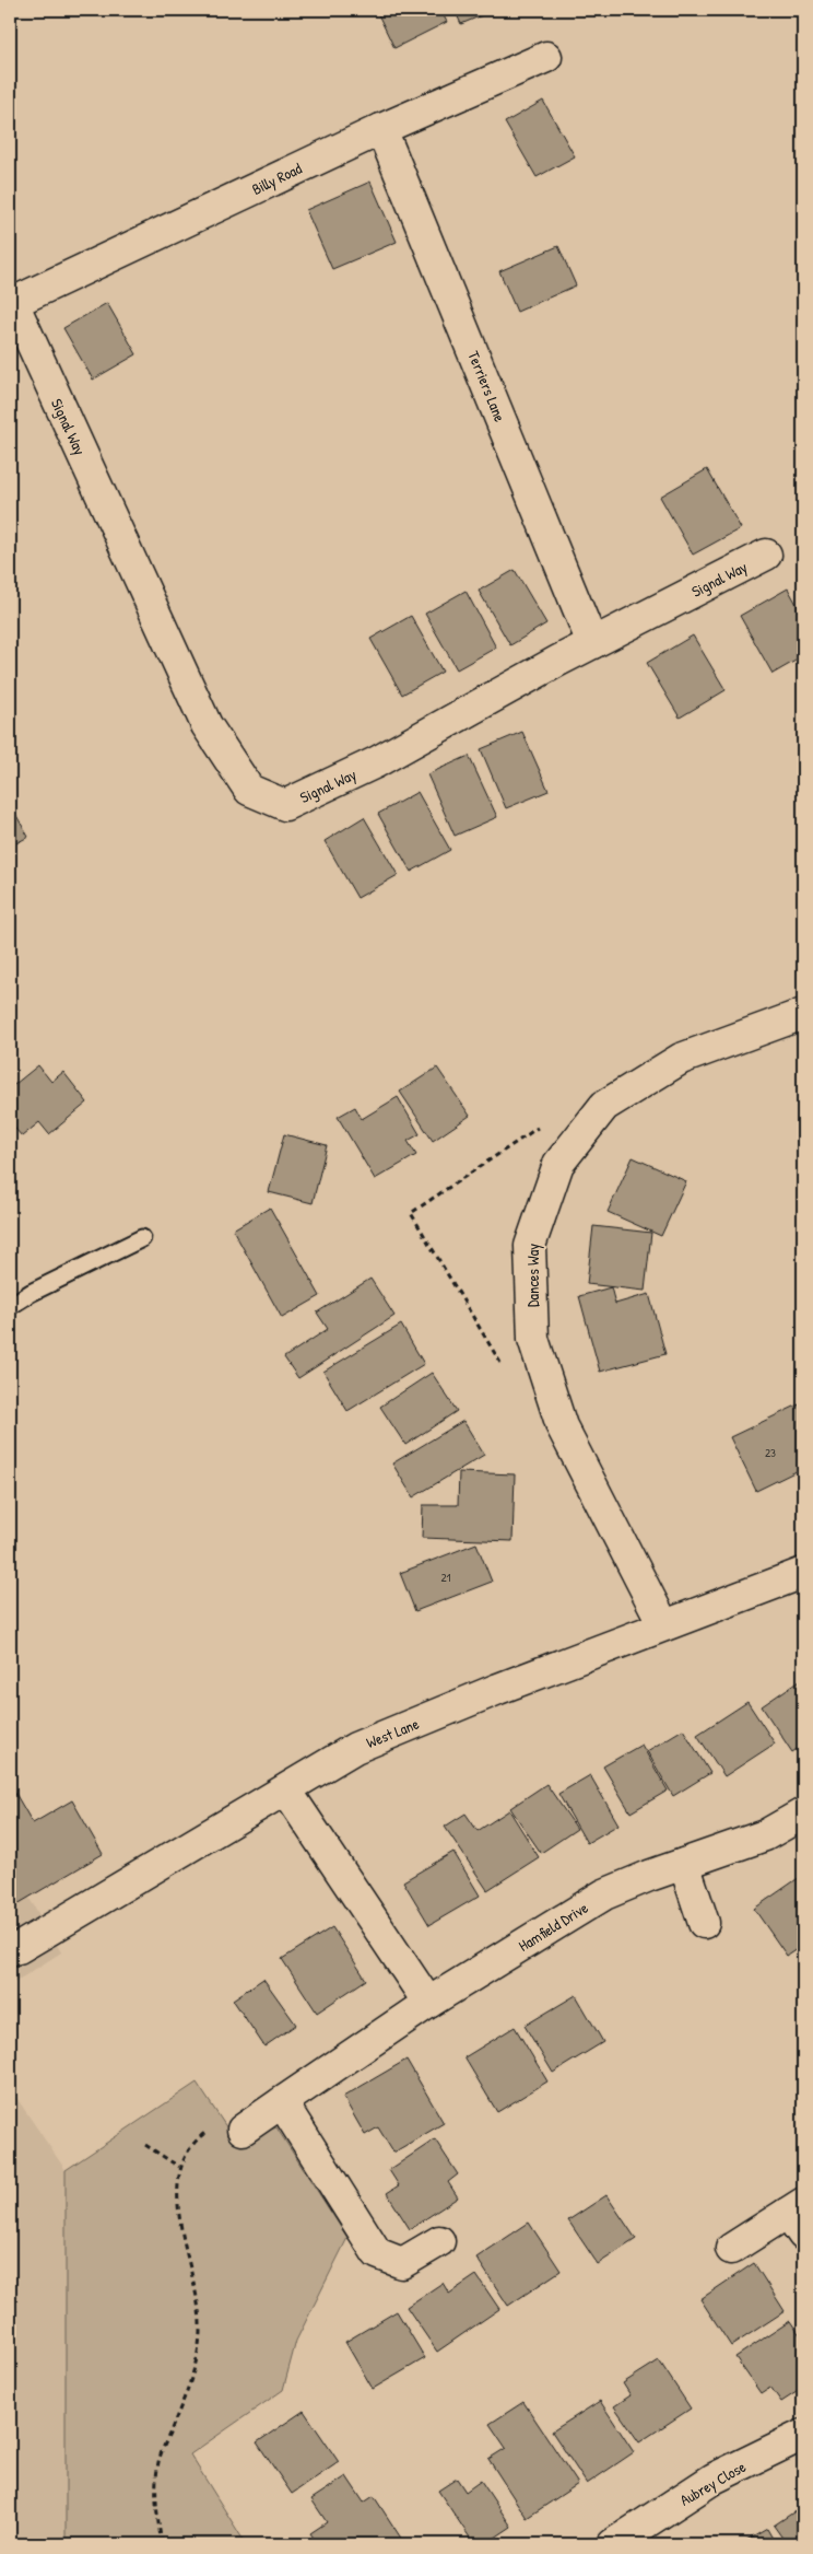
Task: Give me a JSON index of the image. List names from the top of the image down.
{
  "streets": {
    "street": [
      "Billy Road",
      "Terriers Lane",
      "Signal Way",
      "Dances Way",
      "West Lane",
      "Hamfield Drive",
      "Aubrey Close"
    ]
  },
  "crossings": [
    ["Billy Road", "Terriers Lane"],
    ["Billy Road", "Signal Way"],
    ["Terriers Lane", "Signal Way"],
    ["Dances Way", "West Lane"]
  ],
  "house_numbers": ["23", "21"]
}
